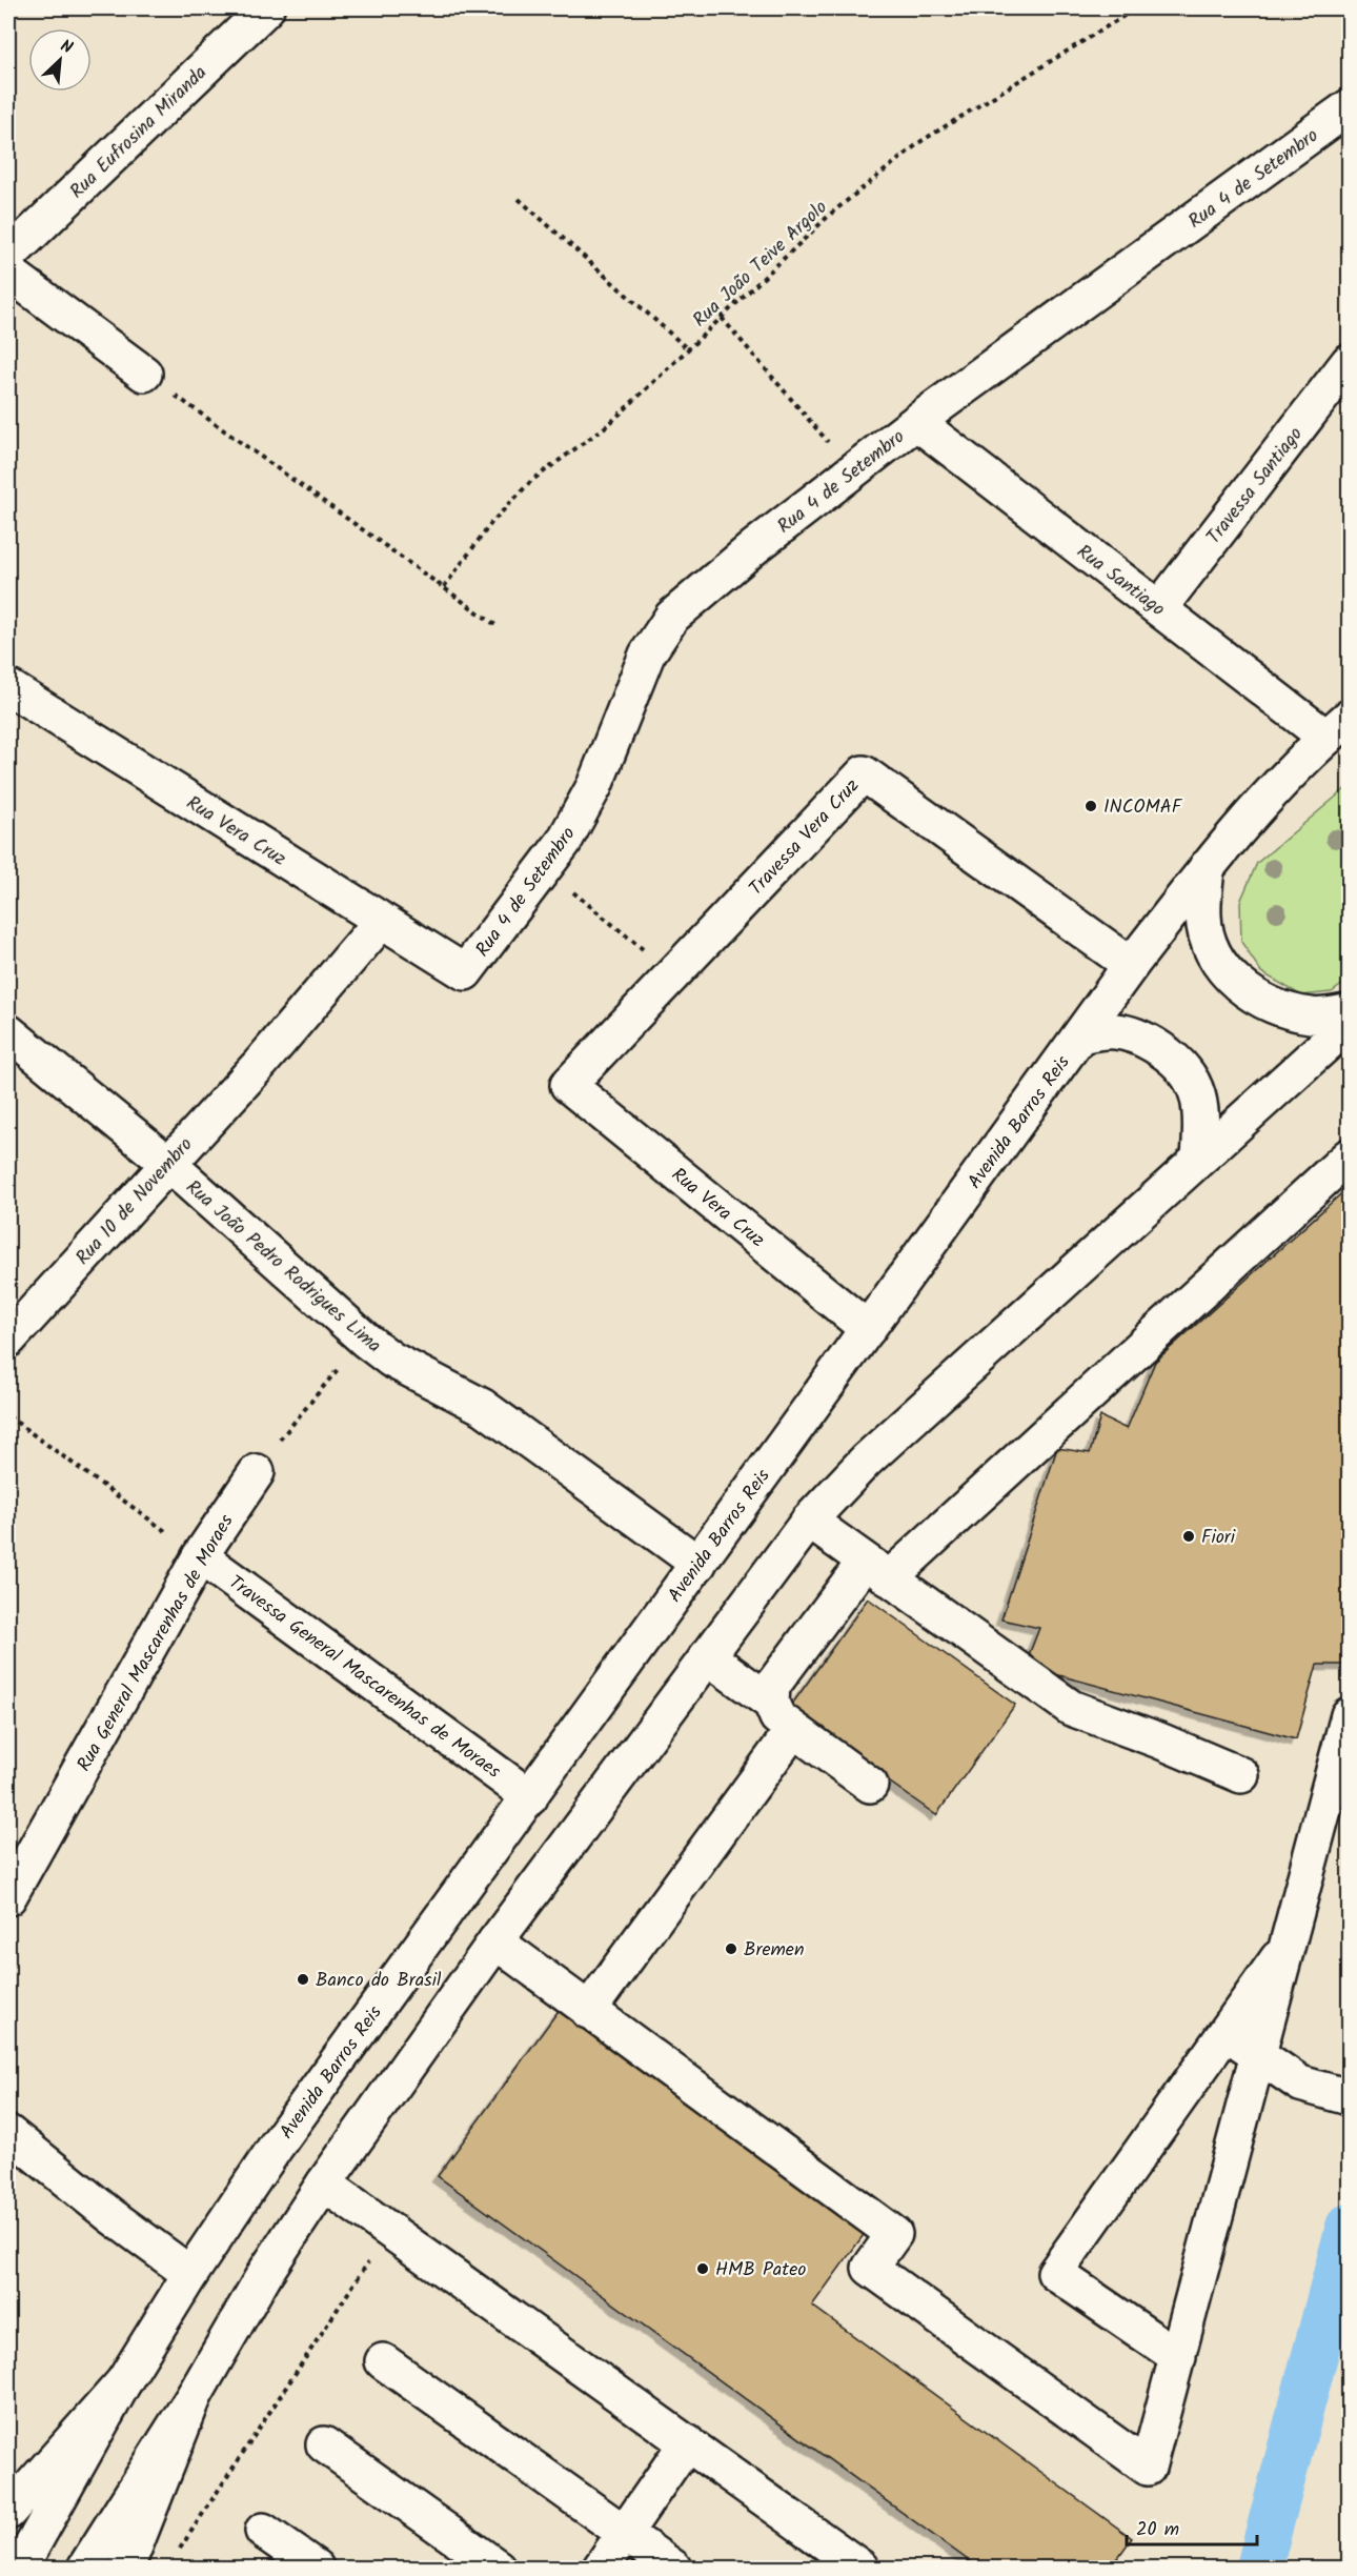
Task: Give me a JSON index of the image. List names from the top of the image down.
{
  "streets": {
    "main road": [
      "Rua Eufrosina Miranda",
      "Rua 4 de Setembro",
      "Travessa Santiago",
      "Rua Santiago",
      "Rua Vera Cruz",
      "Travessa Vera Cruz",
      "Avenida Barros Reis",
      "Rua 10 de Novembro",
      "Rua João Pedro Rodrigues Lima",
      "Rua General Mascarenhas de Moraes",
      "Travessa General Mascarenhas de Moraes"
    ],
    "path": ["Rua João Teive Argolo"]
  },
  "crossings": [
    ["Rua 4 de Setembro", "Rua Santiago"],
    ["Rua 4 de Setembro", "Rua Vera Cruz"],
    ["Travessa Santiago", "Rua Santiago"],
    ["Rua Santiago", "Avenida Barros Reis"],
    ["Rua Vera Cruz", "Travessa Vera Cruz"],
    ["Rua Vera Cruz", "Avenida Barros Reis"],
    ["Rua Vera Cruz", "Rua 10 de Novembro"],
    ["Travessa Vera Cruz", "Avenida Barros Reis"],
    ["Avenida Barros Reis", "Rua João Pedro Rodrigues Lima"],
    ["Avenida Barros Reis", "Travessa General Mascarenhas de Moraes"],
    ["Rua 10 de Novembro", "Rua João Pedro Rodrigues Lima"],
    ["Rua General Mascarenhas de Moraes", "Travessa General Mascarenhas de Moraes"]
  ],
  "places": [
    "INCOMAF",
    "Fiori",
    "Bremen",
    "Banco do Brasil",
    "HMB Pateo"
  ],
  "scale_bar": "20 m",
  "north": "top right"
}
